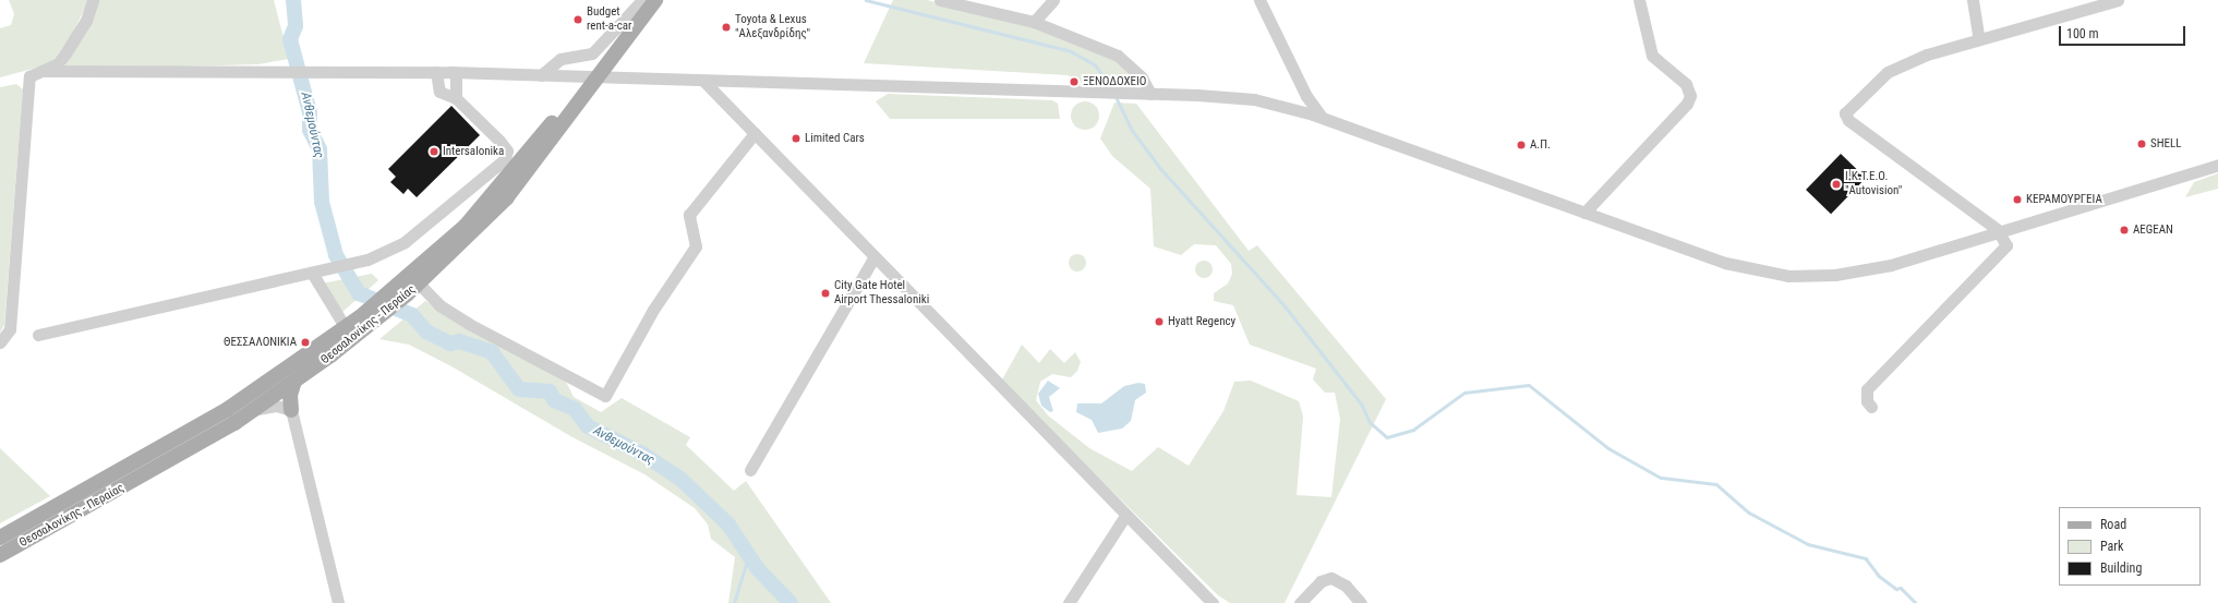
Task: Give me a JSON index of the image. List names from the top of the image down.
{
  "streets": {
    "main road": ["Θεσσαλονίκης - Περαίας"]
  },
  "water": ["Ανθεμούντας"],
  "places": [
    "Budget rent-a-car",
    "Toyota & Lexus \"Αλεξανδρίδης\"",
    "ΞΕΝΟΔΟΧΕΙΟ",
    "Limited Cars",
    "SHELL",
    "Α.Π.",
    "Intersalonika",
    "I.Κ.Τ.Ε.Ο. \"Autovision\"",
    "ΚΕΡΑΜΟΥΡΓΕΙΑ",
    "AEGEAN",
    "City Gate Hotel Airport Thessaloniki",
    "Hyatt Regency",
    "ΘΕΣΣΑΛΟΝΙΚΙΑ"
  ],
  "legend": ["Road", "Park", "Building"],
  "scale_bar": "100 m"
}
